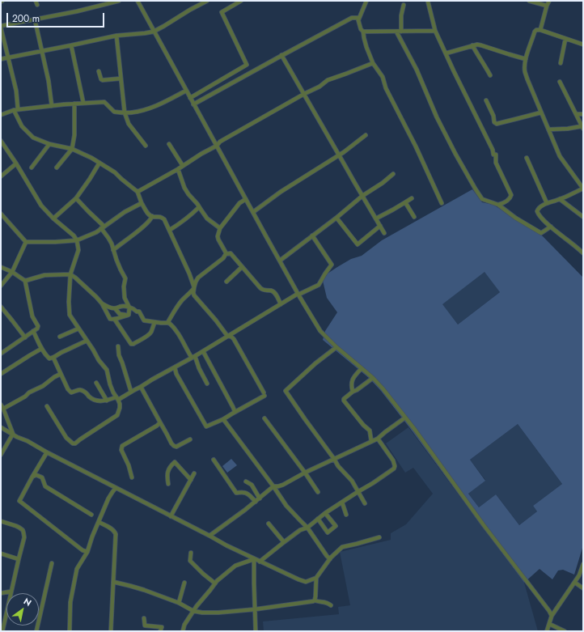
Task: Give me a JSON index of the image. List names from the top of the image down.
{
  "scale_bar": "200 m",
  "north": "top right"
}
